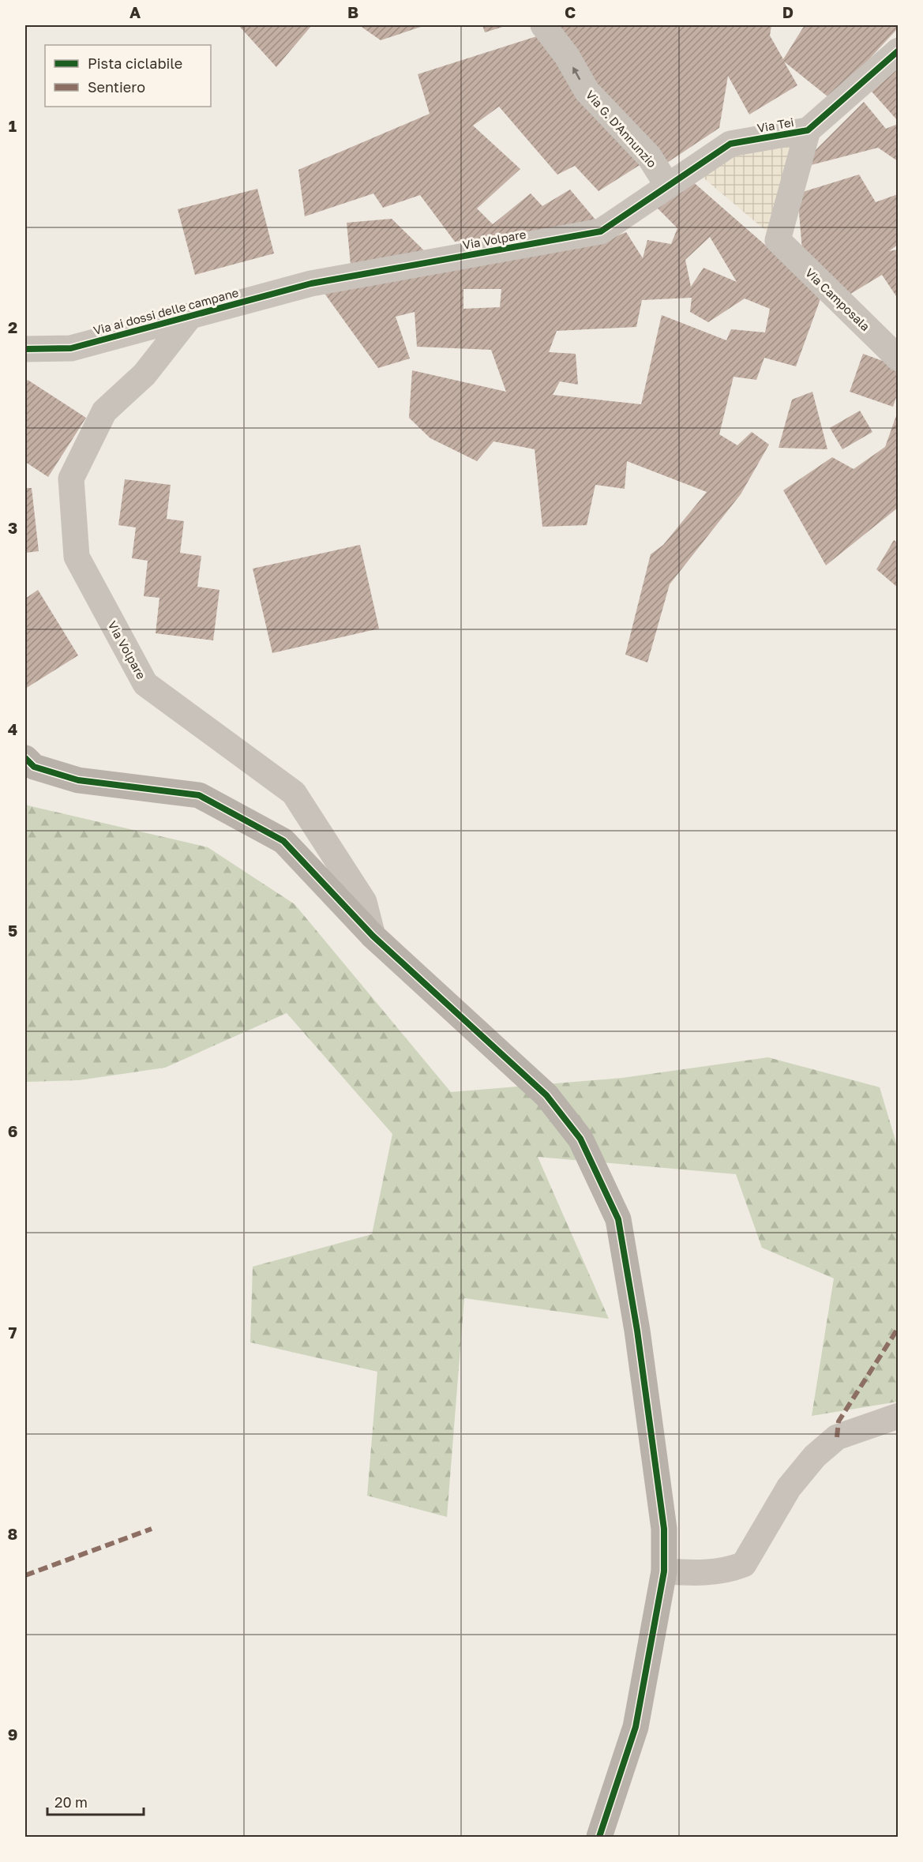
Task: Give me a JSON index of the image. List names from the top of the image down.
{
  "streets": {
    "street": [
      "Via Tei",
      "Via G. D'Annunzio",
      "Via Volpare",
      "Via Camposala",
      "Via ai dossi delle campane"
    ]
  },
  "crossings": [
    ["Via Tei", "Via G. D'Annunzio"],
    ["Via Tei", "Via Volpare"],
    ["Via Tei", "Via Camposala"],
    ["Via G. D'Annunzio", "Via Volpare"],
    ["Via Volpare", "Via ai dossi delle campane"]
  ],
  "one_way": ["Via G. D'Annunzio"],
  "legend": ["Pista ciclabile", "Sentiero"],
  "scale_bar": "20 m",
  "grid": {
    "columns": [
      "A",
      "B",
      "C",
      "D"
    ],
    "rows": [
      "1",
      "2",
      "3",
      "4",
      "5",
      "6",
      "7",
      "8",
      "9"
    ]
  }
}
